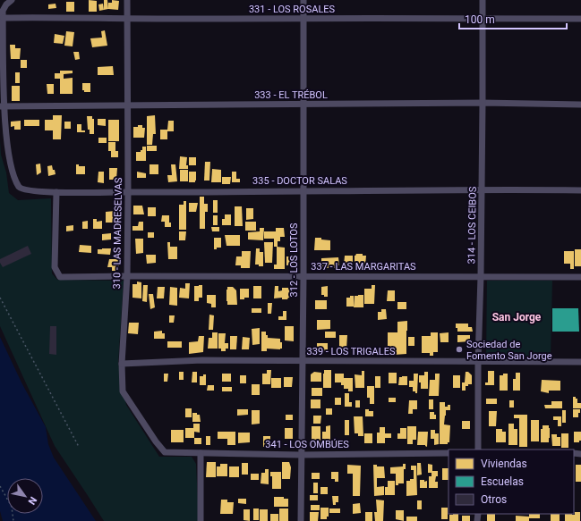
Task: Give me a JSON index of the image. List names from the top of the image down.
{
  "streets": {
    "street": [
      "331 - LOS ROSALES",
      "333 - EL TRÉBOL",
      "335 - DOCTOR SALAS",
      "314 - LOS CEIBOS",
      "310 - LAS MADRESELVAS",
      "312 - LOS LOTOS",
      "337 - LAS MARGARITAS",
      "339 - LOS TRIGALES",
      "341 - LOS OMBÚES"
    ]
  },
  "crossings": [
    ["331 - LOS ROSALES", "314 - LOS CEIBOS"],
    ["331 - LOS ROSALES", "310 - LAS MADRESELVAS"],
    ["331 - LOS ROSALES", "312 - LOS LOTOS"],
    ["333 - EL TRÉBOL", "335 - DOCTOR SALAS"],
    ["333 - EL TRÉBOL", "314 - LOS CEIBOS"],
    ["333 - EL TRÉBOL", "310 - LAS MADRESELVAS"],
    ["333 - EL TRÉBOL", "312 - LOS LOTOS"],
    ["335 - DOCTOR SALAS", "314 - LOS CEIBOS"],
    ["335 - DOCTOR SALAS", "310 - LAS MADRESELVAS"],
    ["335 - DOCTOR SALAS", "312 - LOS LOTOS"],
    ["335 - DOCTOR SALAS", "337 - LAS MARGARITAS"],
    ["314 - LOS CEIBOS", "337 - LAS MARGARITAS"],
    ["314 - LOS CEIBOS", "339 - LOS TRIGALES"],
    ["310 - LAS MADRESELVAS", "337 - LAS MARGARITAS"],
    ["310 - LAS MADRESELVAS", "339 - LOS TRIGALES"],
    ["310 - LAS MADRESELVAS", "341 - LOS OMBÚES"],
    ["312 - LOS LOTOS", "337 - LAS MARGARITAS"],
    ["312 - LOS LOTOS", "339 - LOS TRIGALES"],
    ["312 - LOS LOTOS", "341 - LOS OMBÚES"]
  ],
  "districts": ["San Jorge"],
  "places": ["Sociedad de Fomento San Jorge"],
  "legend": ["Viviendas", "Escuelas", "Otros"],
  "scale_bar": "100 m",
  "north": "bottom right"
}
